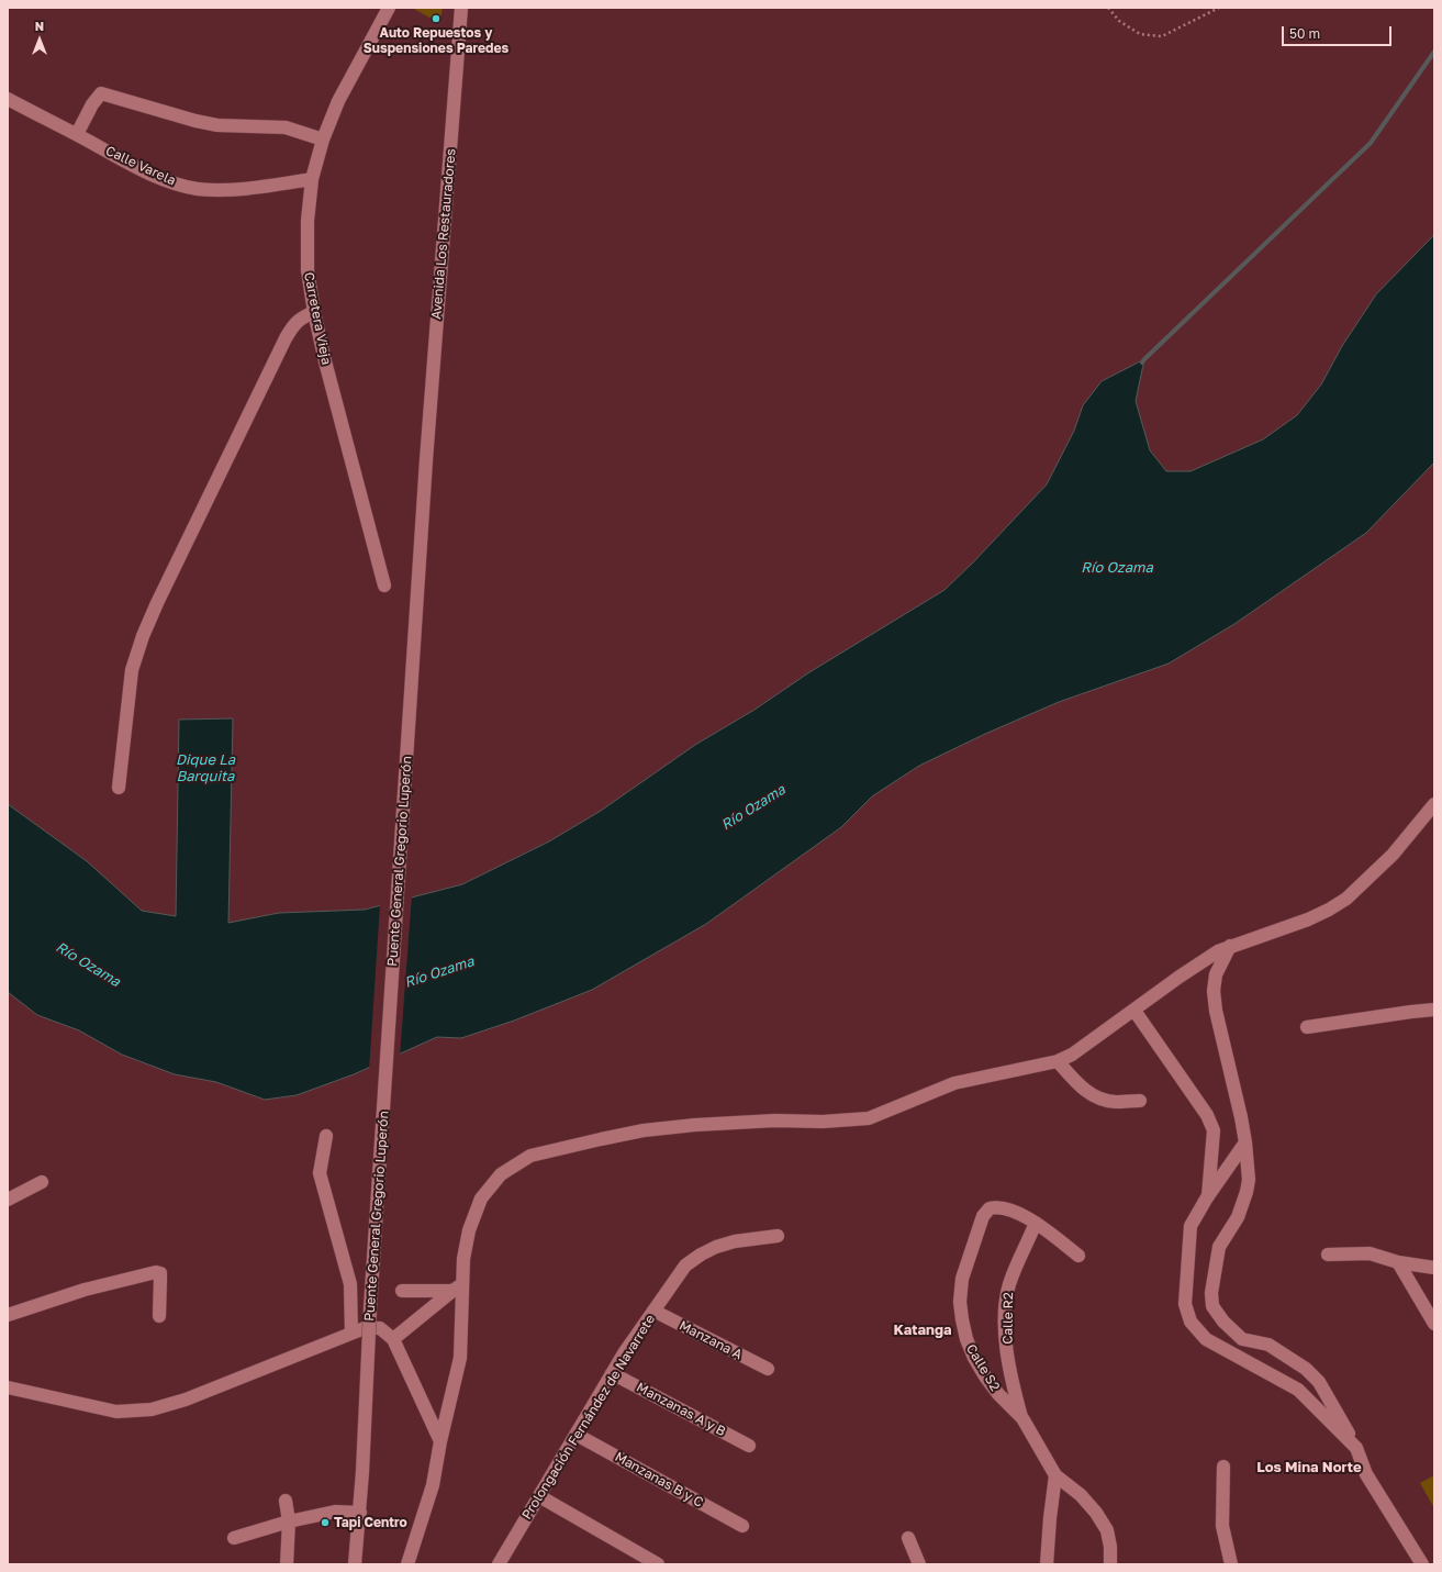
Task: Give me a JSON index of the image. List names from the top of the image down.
{
  "streets": {
    "street": [
      "Calle Varela",
      "Avenida Los Restauradores",
      "Carretera Vieja",
      "Puente General Gregorio Luperón",
      "Calle R2",
      "Manzana A",
      "Calle S2",
      "Manzanas A y B",
      "Prolongación Fernández de Navarrete",
      "Manzanas B y C"
    ]
  },
  "crossings": [
    ["Calle Varela", "Carretera Vieja"],
    ["Avenida Los Restauradores", "Puente General Gregorio Luperón"],
    ["Calle R2", "Calle S2"],
    ["Manzana A", "Prolongación Fernández de Navarrete"],
    ["Manzanas A y B", "Prolongación Fernández de Navarrete"],
    ["Prolongación Fernández de Navarrete", "Manzanas B y C"]
  ],
  "districts": ["Katanga", "Los Mina Norte"],
  "water": ["Río Ozama", "Dique La Barquita"],
  "places": ["Auto Repuestos y Suspensiones Paredes", "Tapi Centro"],
  "scale_bar": "50 m",
  "north": "top"
}
